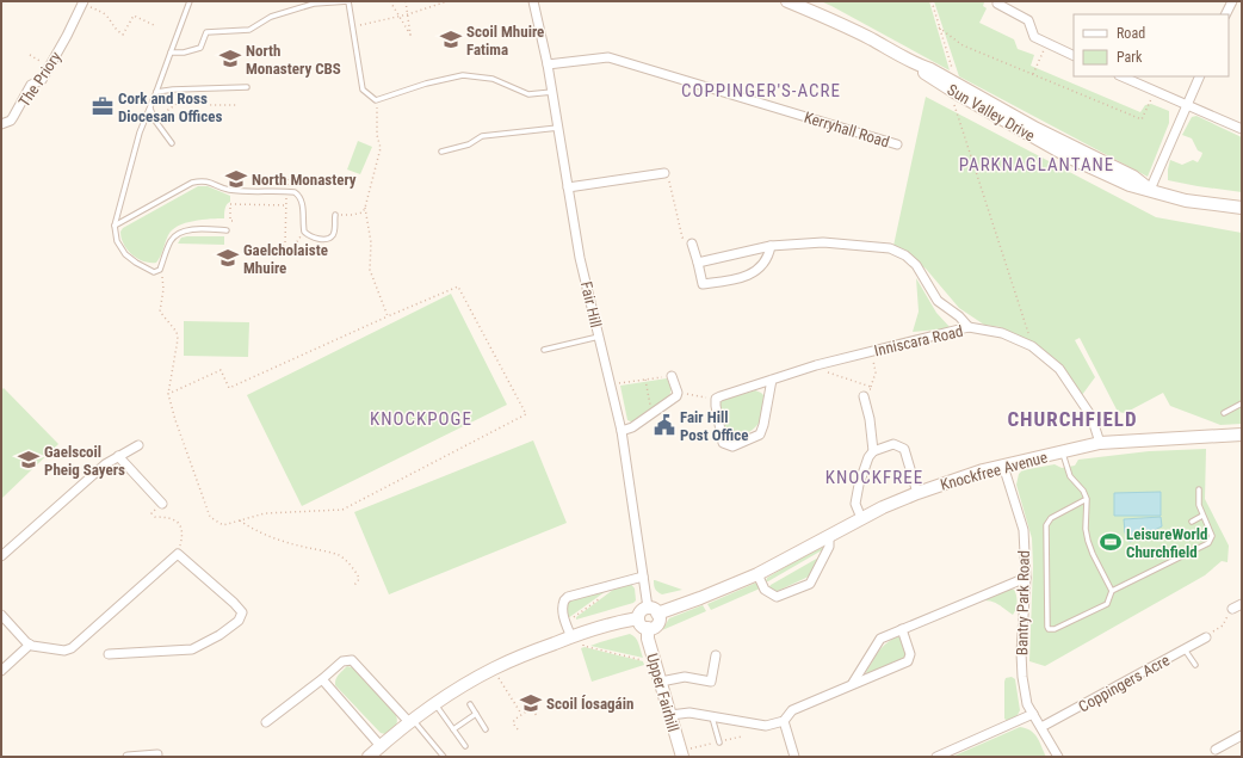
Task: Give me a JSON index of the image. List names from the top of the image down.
{
  "streets": {
    "street": [
      "The Priory",
      "Sun Valley Drive",
      "Kerryhall Road",
      "Fair Hill",
      "Inniscara Road",
      "Knockfree Avenue",
      "Bantry Park Road",
      "Coppingers Acre",
      "Upper Fairhill"
    ]
  },
  "crossings": [
    ["Kerryhall Road", "Fair Hill"],
    ["Fair Hill", "Knockfree Avenue"],
    ["Fair Hill", "Upper Fairhill"],
    ["Inniscara Road", "Knockfree Avenue"],
    ["Knockfree Avenue", "Bantry Park Road"],
    ["Knockfree Avenue", "Upper Fairhill"],
    ["Bantry Park Road", "Coppingers Acre"]
  ],
  "districts": [
    "COPPINGER'S-ACRE",
    "PARKNAGLANTANE",
    "KNOCKPOGE",
    "CHURCHFIELD",
    "KNOCKFREE"
  ],
  "places": {
    "school or university": [
      "Scoil Mhuire Fatima",
      "North Monastery CBS",
      "North Monastery",
      "Gaelcholaiste Mhuire",
      "Gaelscoil Pheig Sayers",
      "Scoil Íosagáin"
    ],
    "office": ["Cork and Ross Diocesan Offices"],
    "public building": ["Fair Hill Post Office"],
    "sports": ["LeisureWorld Churchfield"]
  },
  "legend": ["Road", "Park"]
}
